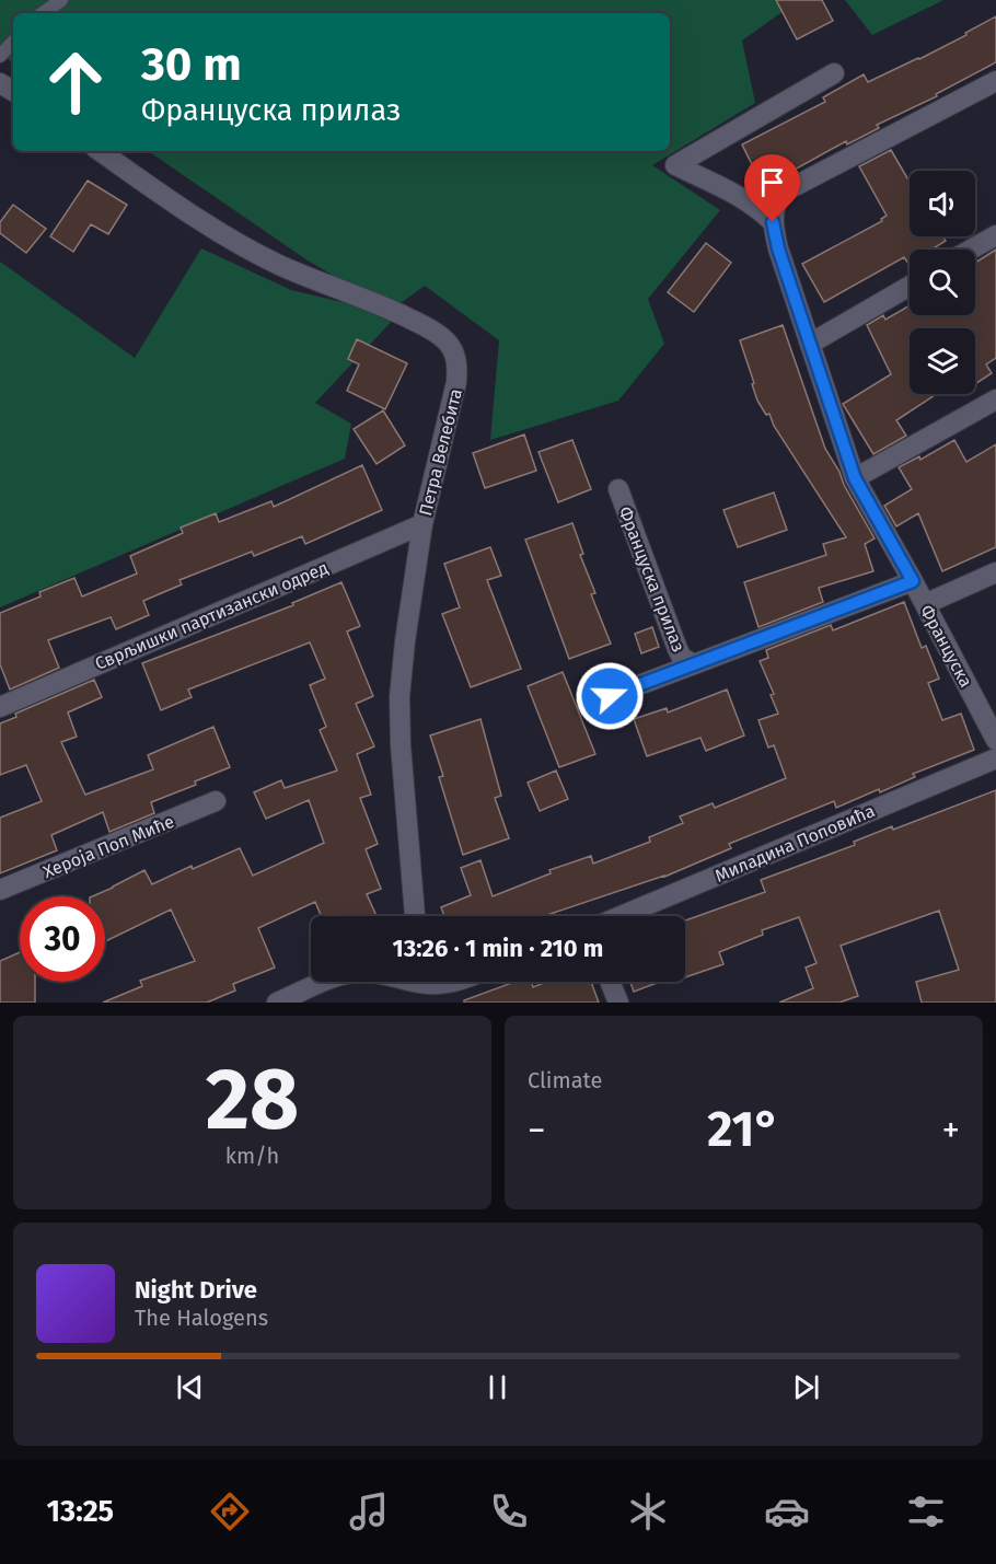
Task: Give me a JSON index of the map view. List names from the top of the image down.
{
  "streets": {
    "street": [
      "Петра Велебита",
      "Француска прилаз",
      "Сврљишки партизански одред",
      "Француска",
      "Миладина Поповића",
      "Хероја Поп Миће"
    ]
  },
  "crossings": [
    ["Петра Велебита", "Сврљишки партизански одред"],
    ["Француска прилаз", "Француска"]
  ],
  "page": {
    "turn": ["30 m", "Француска прилаз"],
    "limit": "30",
    "trip": "13:26 · 1 min · 210 m",
    "tile": [
      ["28", "km/h"],
      "Climate"
    ],
    "heat": ["−", "21°", "+"],
    "song": ["Night Drive", "The Halogens"],
    "tabs": "13:25"
  }
}
